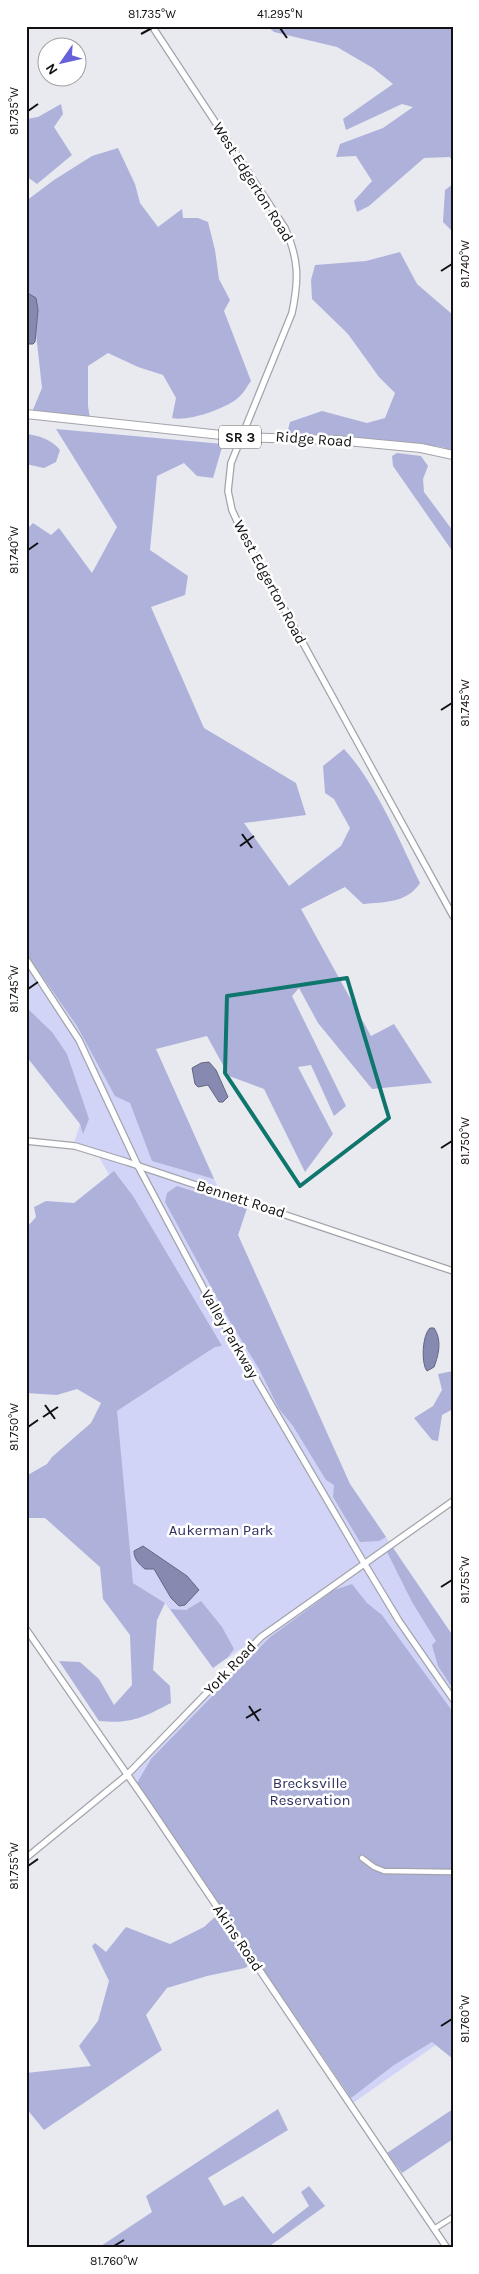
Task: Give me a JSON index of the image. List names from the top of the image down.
{
  "streets": {
    "main road": ["SR 3", "Ridge Road"],
    "street": [
      "West Edgerton Road",
      "Bennett Road",
      "Valley Parkway",
      "York Road",
      "Akins Road"
    ]
  },
  "crossings": [
    ["West Edgerton Road", "Ridge Road"],
    ["Bennett Road", "Valley Parkway"],
    ["Valley Parkway", "York Road"],
    ["York Road", "Akins Road"]
  ],
  "parks": ["Aukerman Park", "Brecksville Reservation"],
  "north": "bottom left",
  "coordinates": [
    "81.735°W",
    "41.295°N",
    "81.740°W",
    "81.745°W",
    "81.750°W",
    "81.755°W",
    "81.760°W"
  ]
}
